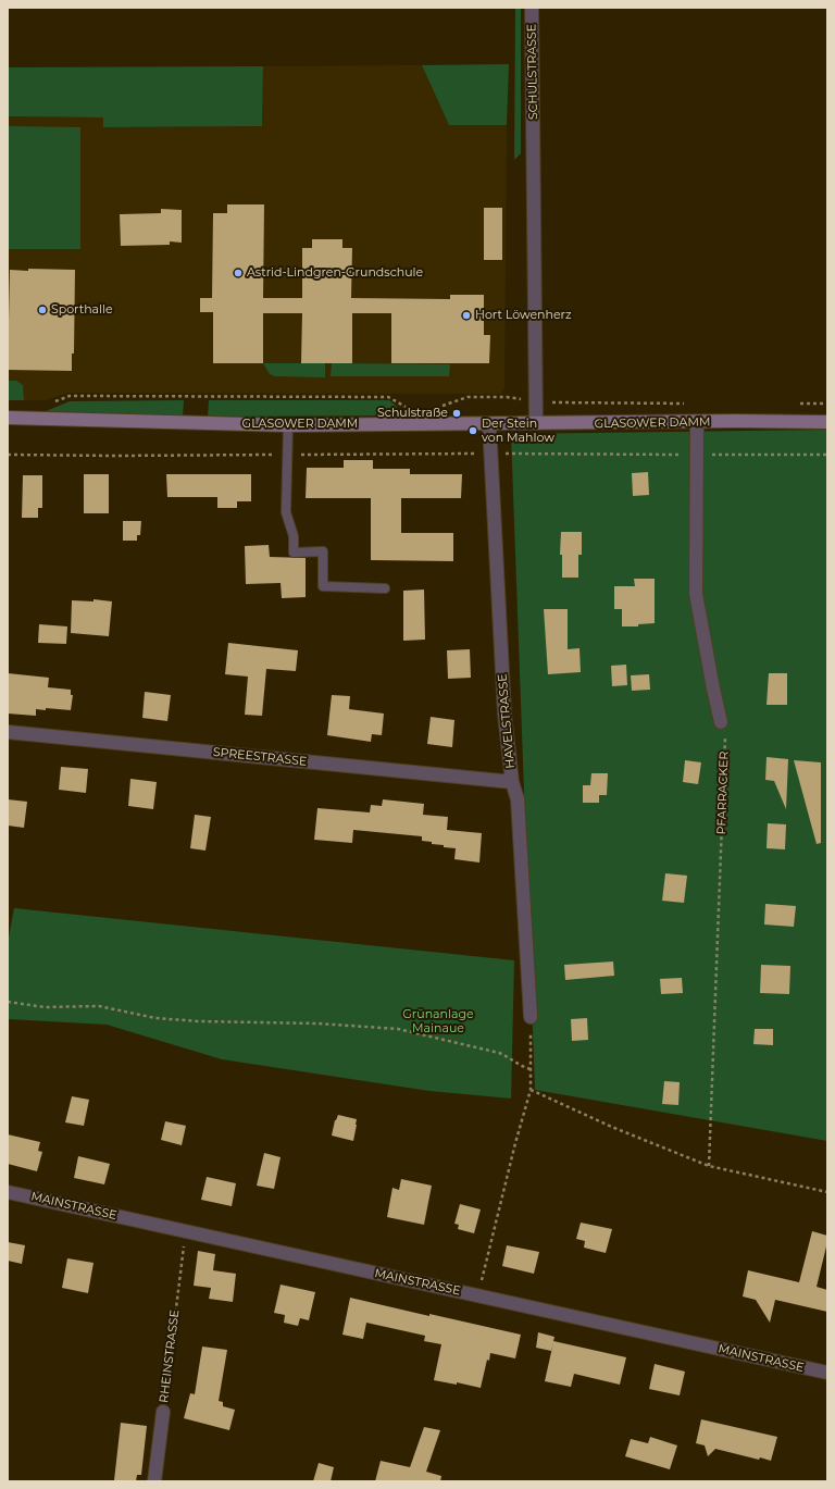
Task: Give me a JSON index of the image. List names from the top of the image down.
{
  "streets": {
    "street": [
      "SCHULSTRASSE",
      "GLASOWER DAMM",
      "HAVELSTRASSE",
      "SPREESTRASSE",
      "MAINSTRASSE",
      "RHEINSTRASSE"
    ],
    "path": ["PFARRACKER"]
  },
  "crossings": [
    ["SCHULSTRASSE", "GLASOWER DAMM"],
    ["GLASOWER DAMM", "HAVELSTRASSE"],
    ["HAVELSTRASSE", "SPREESTRASSE"],
    ["MAINSTRASSE", "RHEINSTRASSE"]
  ],
  "parks": ["Grünanlage Mainaue"],
  "places": [
    "Astrid-Lindgren-Grundschule",
    "Sporthalle",
    "Hort Löwenherz",
    "Schulstraße",
    "Der Stein von Mahlow"
  ]
}
